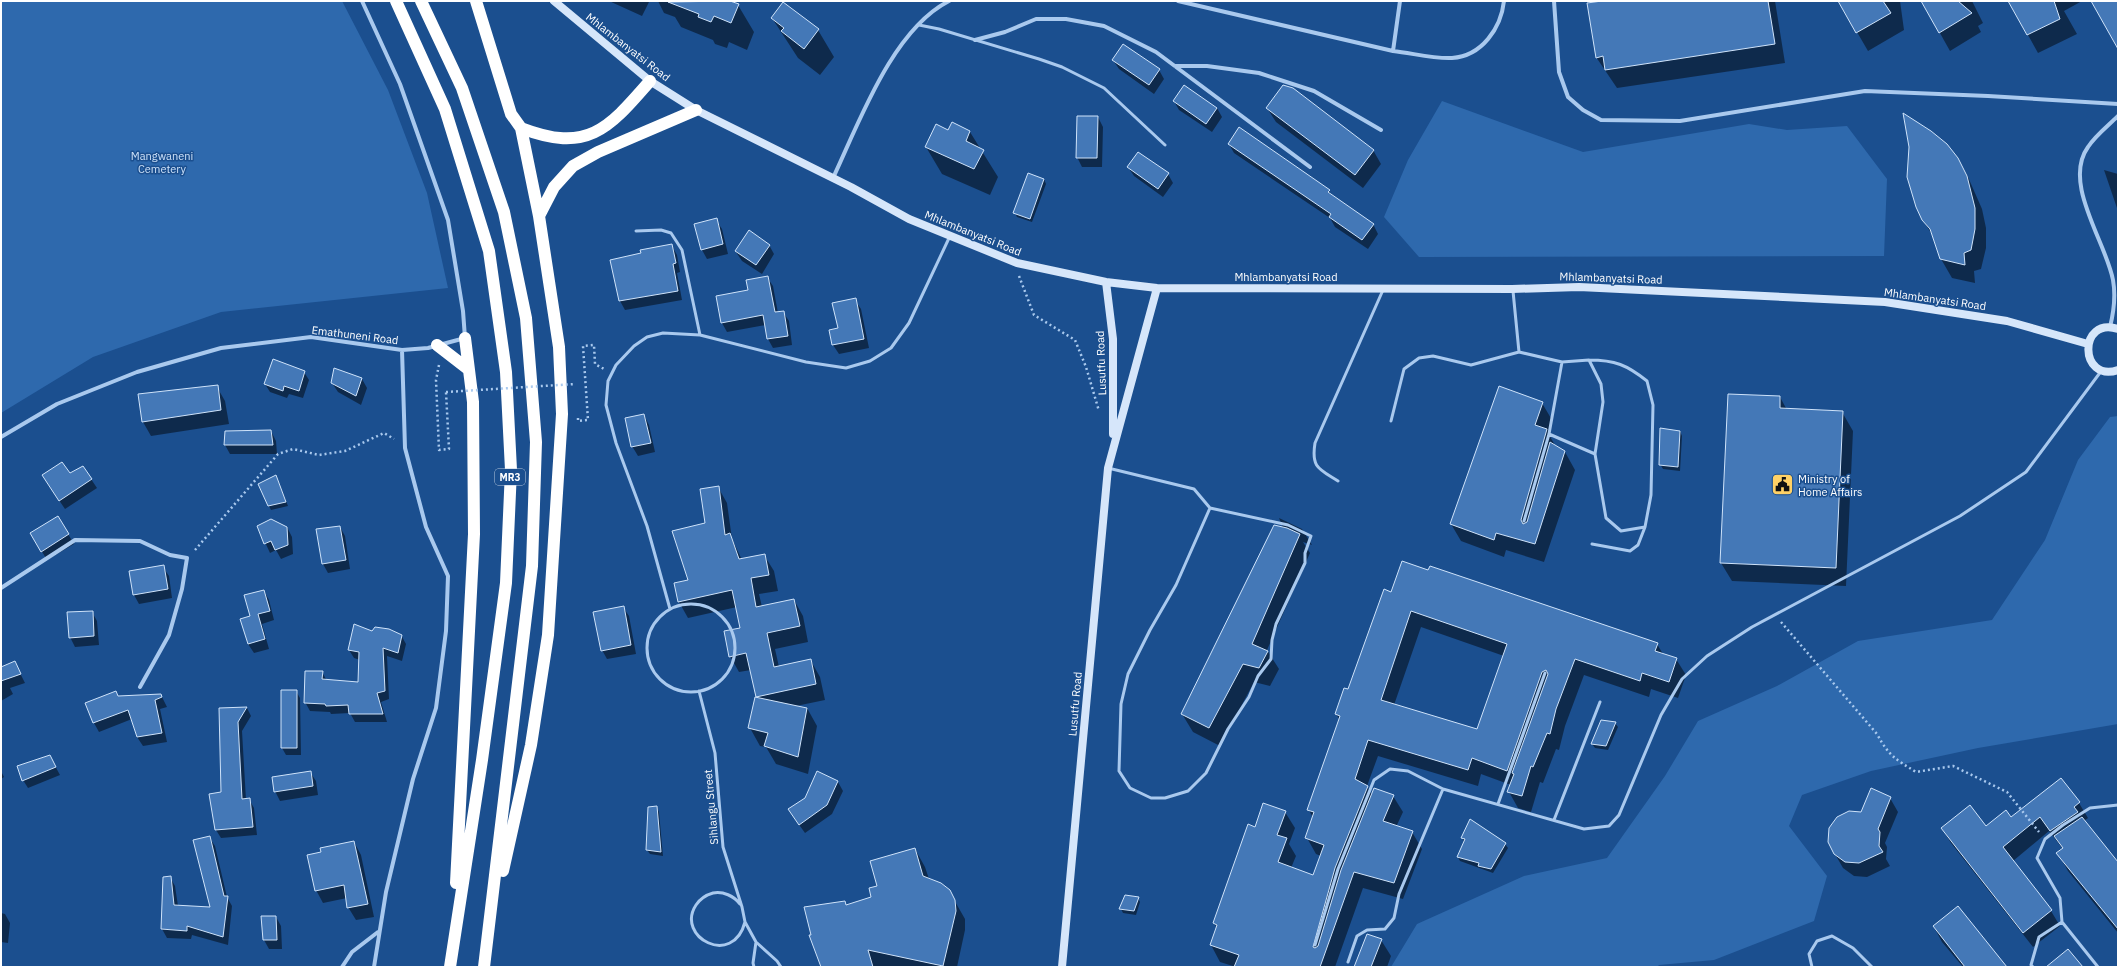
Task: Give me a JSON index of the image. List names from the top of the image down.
{
  "streets": {
    "highway": ["MR3"],
    "main road": ["Mhlambanyatsi Road", "Lusutfu Road"],
    "street": ["Emathuneni Road"],
    "lane": ["Sihlangu Street"]
  },
  "crossings": [
    ["Mhlambanyatsi Road", "Lusutfu Road"]
  ],
  "parks": ["Mangwaneni Cemetery"],
  "places": {
    "public building": ["Ministry of Home Affairs"]
  }
}
